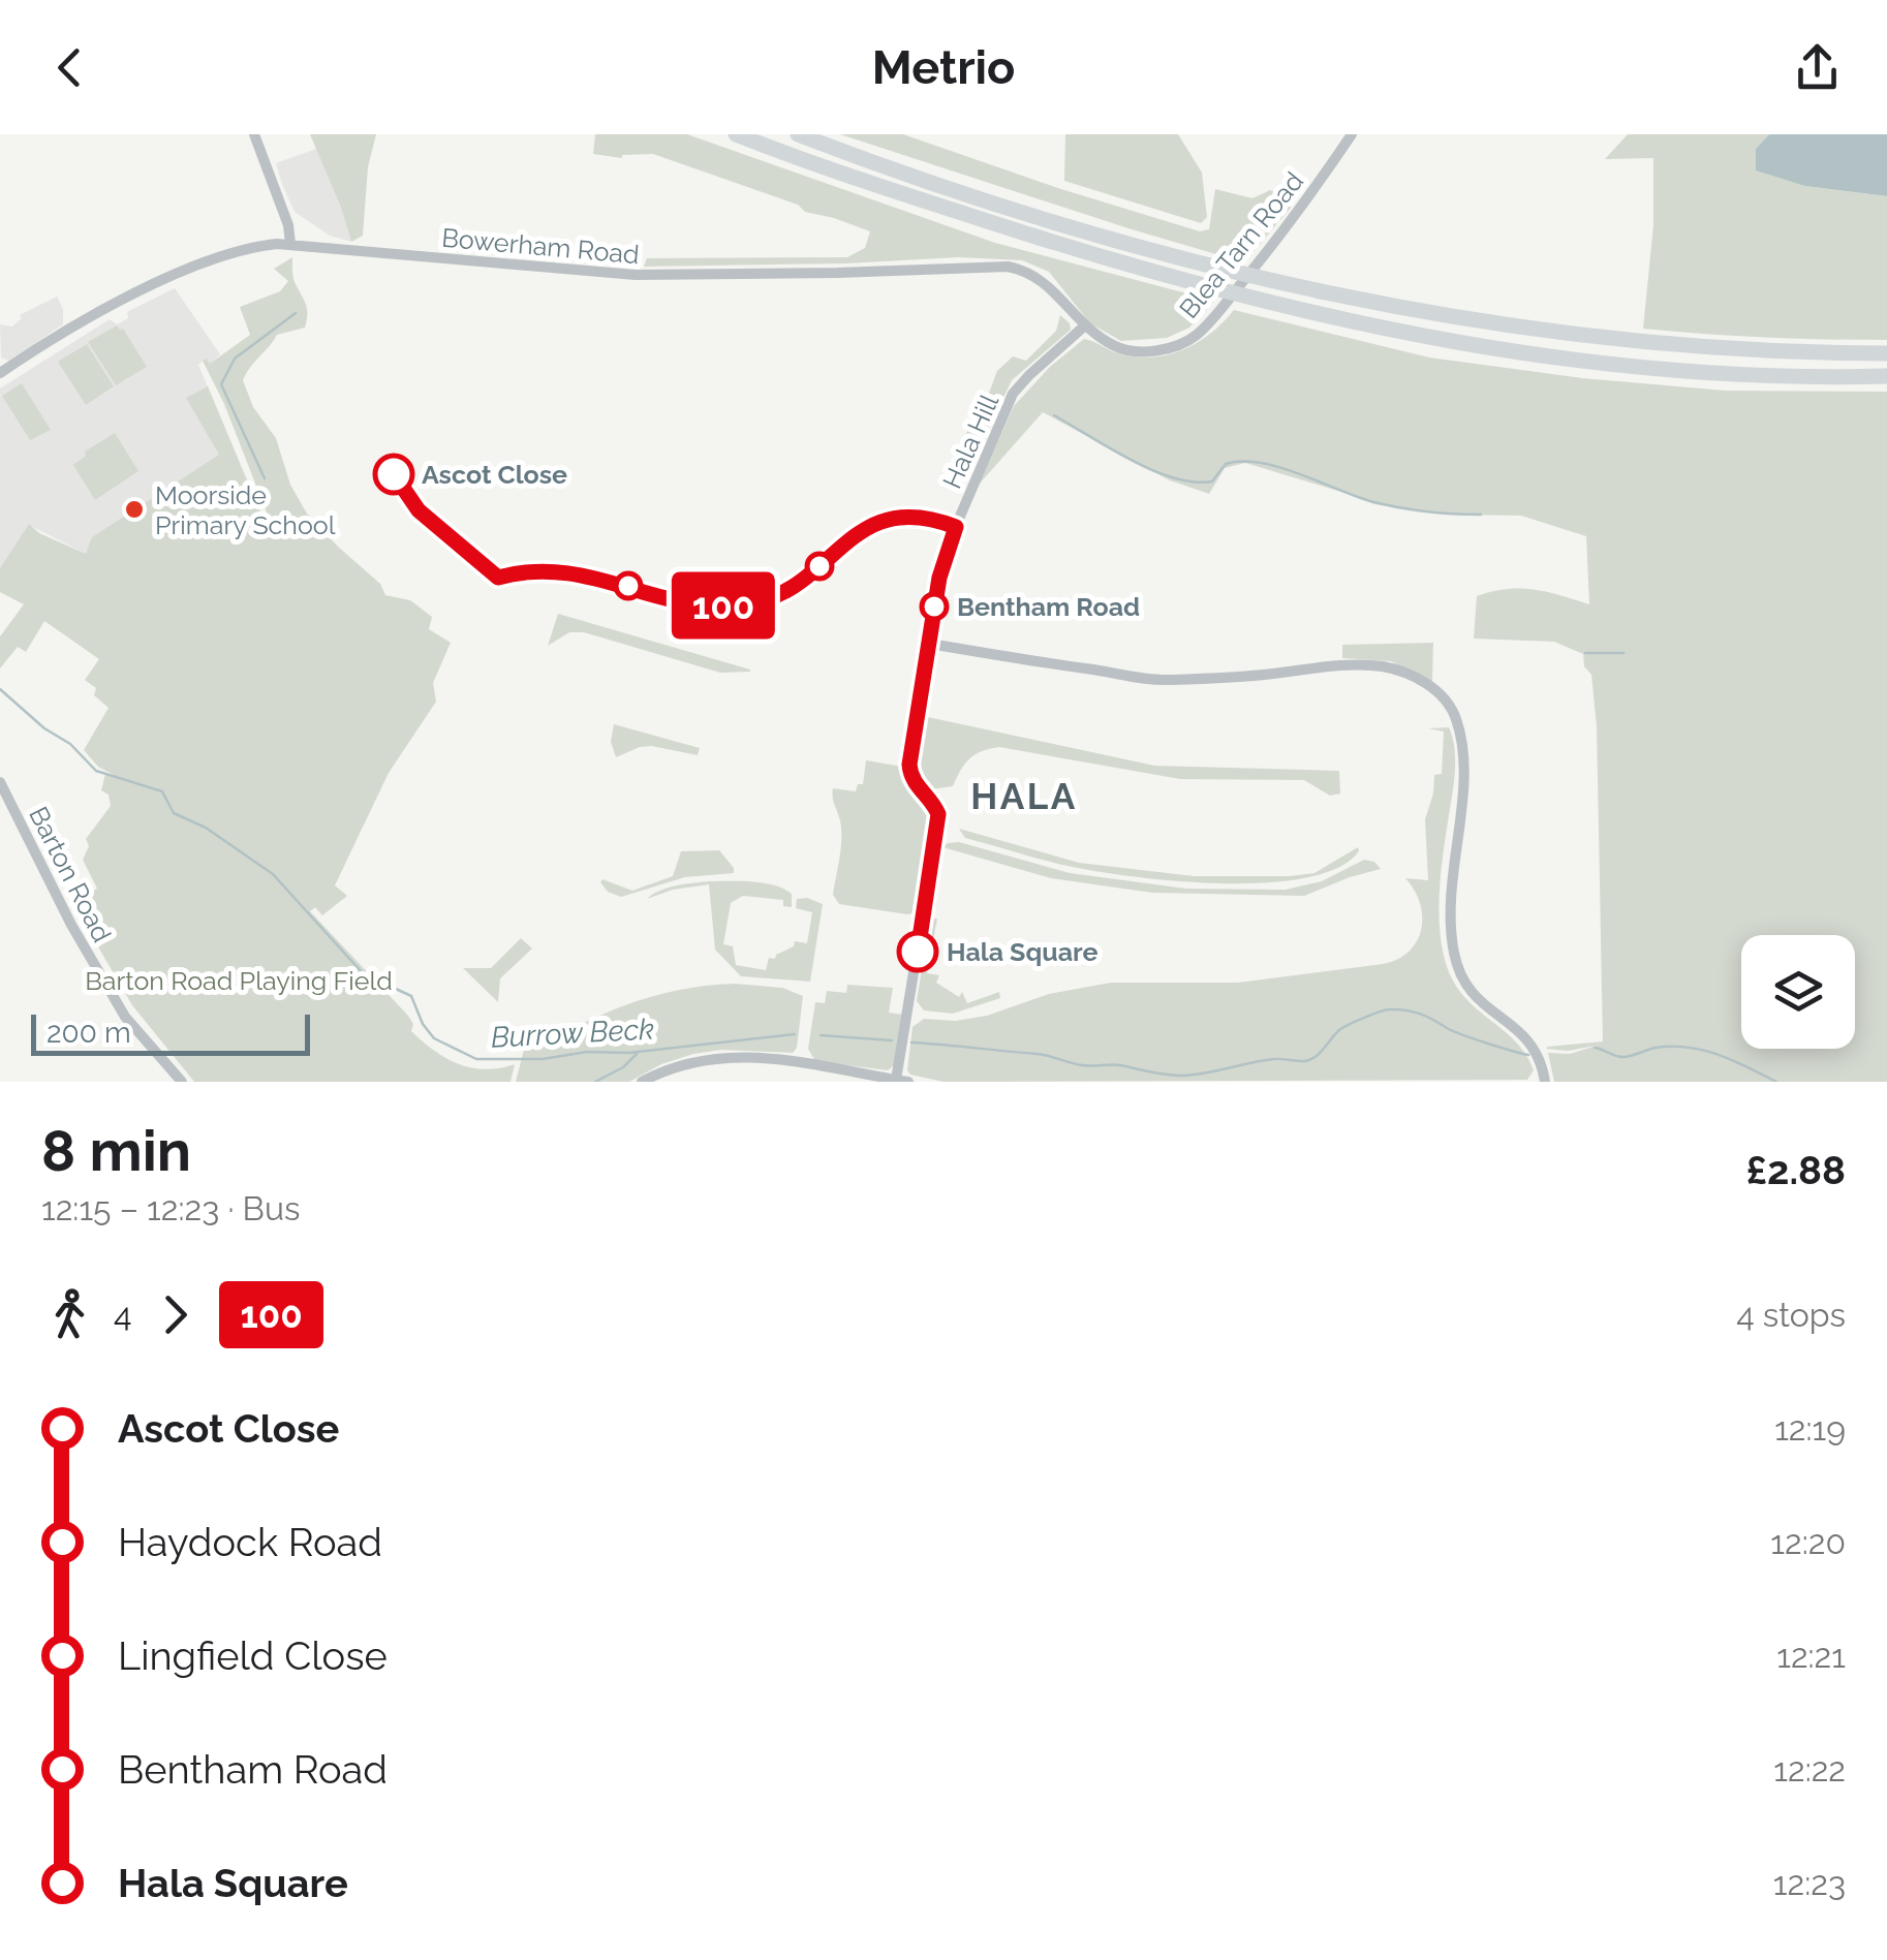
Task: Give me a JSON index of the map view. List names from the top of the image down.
{
  "streets": {
    "street": [
      "Blea Tarn Road",
      "Bowerham Road",
      "Hala Hill",
      "Barton Road"
    ]
  },
  "crossings": [
    ["Blea Tarn Road", "Bowerham Road"],
    ["Blea Tarn Road", "Hala Hill"],
    ["Bowerham Road", "Hala Hill"]
  ],
  "districts": ["HALA"],
  "water": ["Burrow Beck"],
  "parks": ["Barton Road Playing Field"],
  "places": [
    "Ascot Close",
    "Moorside Primary School",
    "Bentham Road",
    "Hala Square"
  ],
  "lines": ["bus line 100"],
  "scale_bar": "200 m",
  "page": {
    "header": "Metrio",
    "on_map": "100",
    "scale": "200 m",
    "heading": ["8 min", "12:15 – 12:23 · Bus", "£2.88"],
    "legs": ["4", "100", "4 stops"],
    "list": [
      {
        "name": "Ascot Close",
        "value": "12:19"
      },
      {
        "name": "Haydock Road",
        "value": "12:20"
      },
      {
        "name": "Lingfield Close",
        "value": "12:21"
      },
      {
        "name": "Bentham Road",
        "value": "12:22"
      },
      {
        "name": "Hala Square",
        "value": "12:23"
      }
    ]
  }
}
